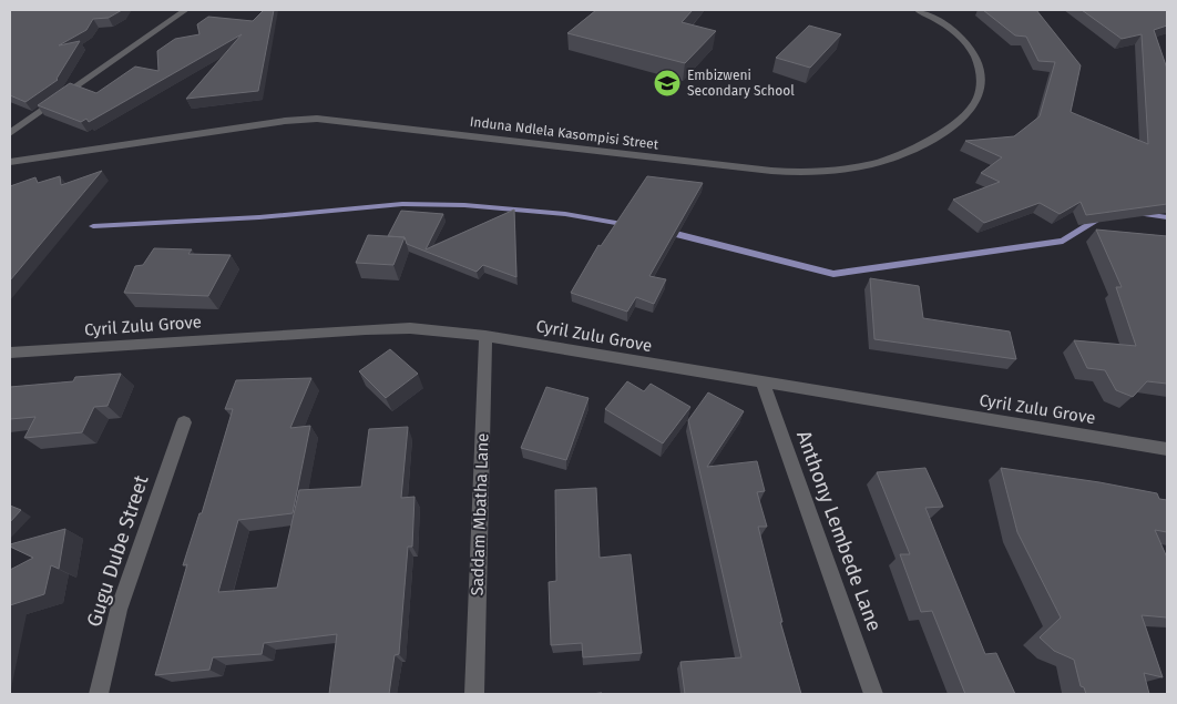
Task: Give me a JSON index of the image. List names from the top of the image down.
{
  "streets": {
    "street": [
      "Induna Ndlela Kasompisi Street",
      "Cyril Zulu Grove",
      "Saddam Mbatha Lane",
      "Anthony Lembede Lane",
      "Gugu Dube Street"
    ]
  },
  "crossings": [
    ["Cyril Zulu Grove", "Saddam Mbatha Lane"],
    ["Cyril Zulu Grove", "Anthony Lembede Lane"]
  ],
  "places": {
    "school or university": ["Embizweni Secondary School"]
  }
}
